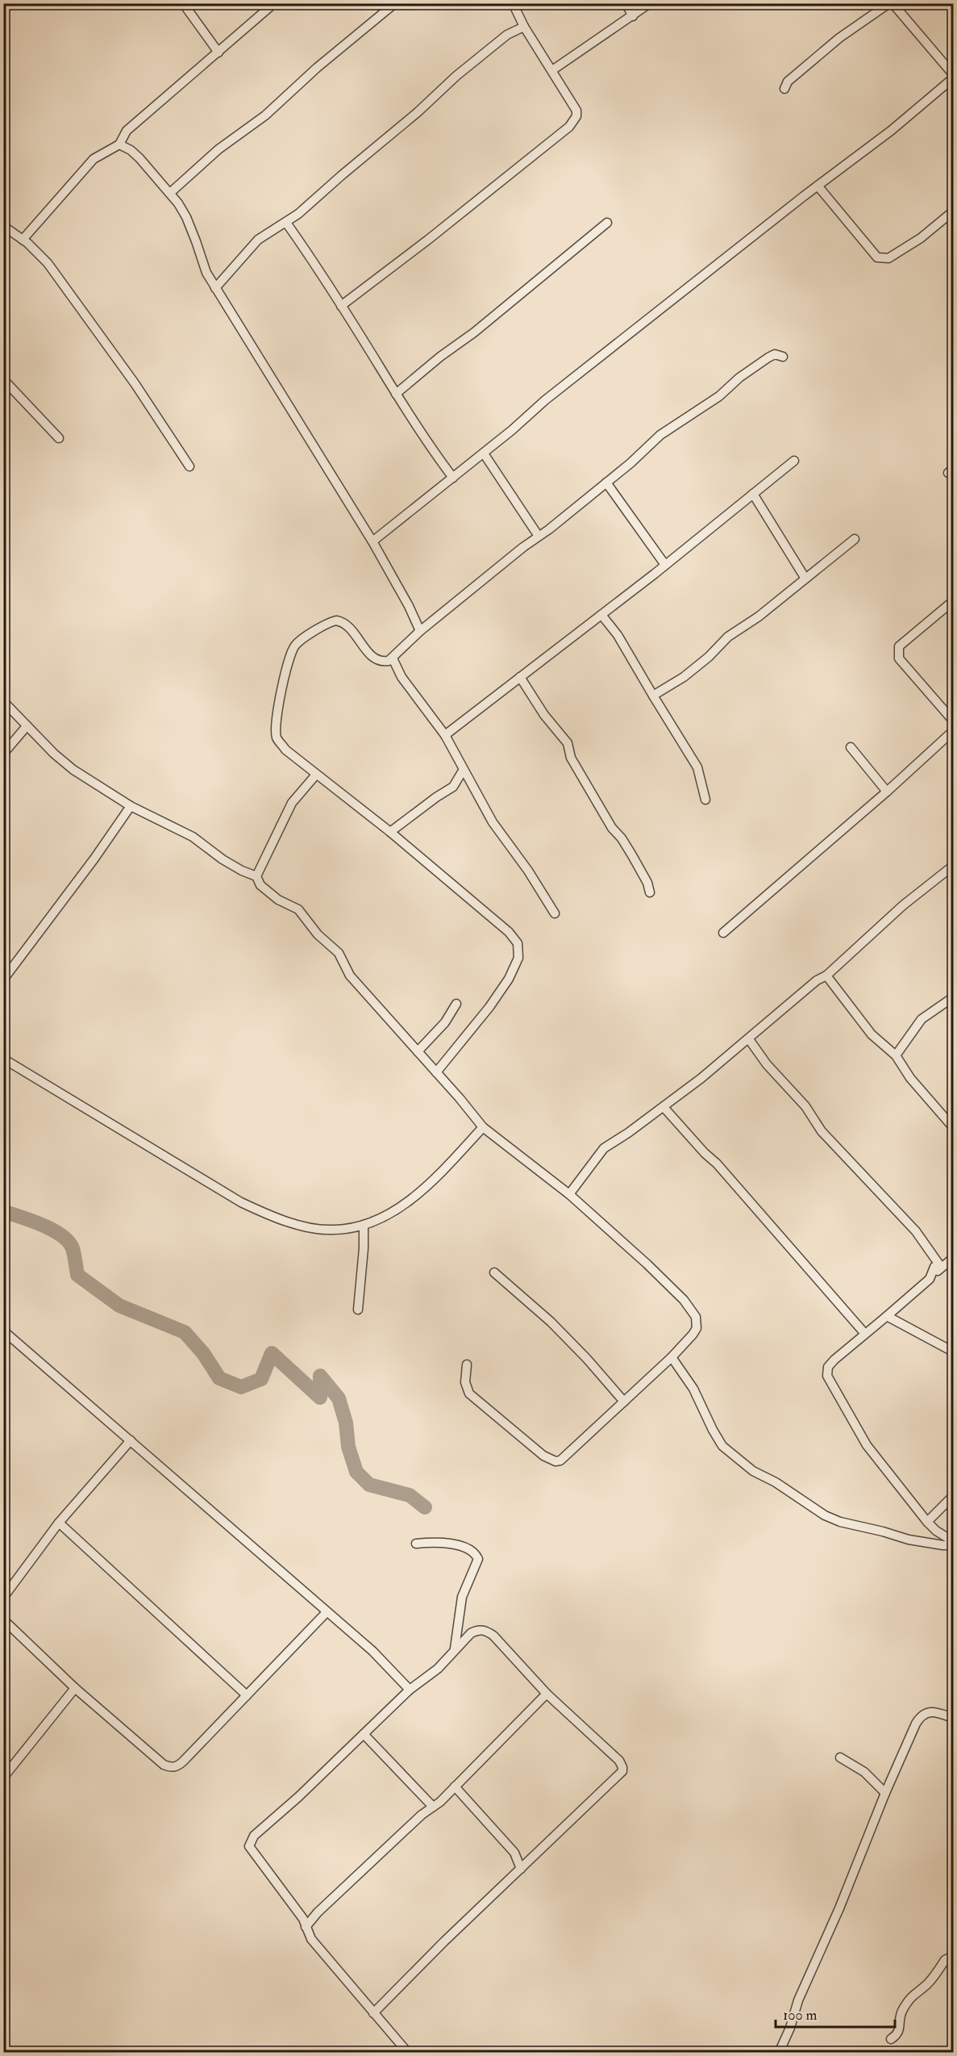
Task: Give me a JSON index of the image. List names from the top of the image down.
{
  "scale_bar": "100 m"
}
